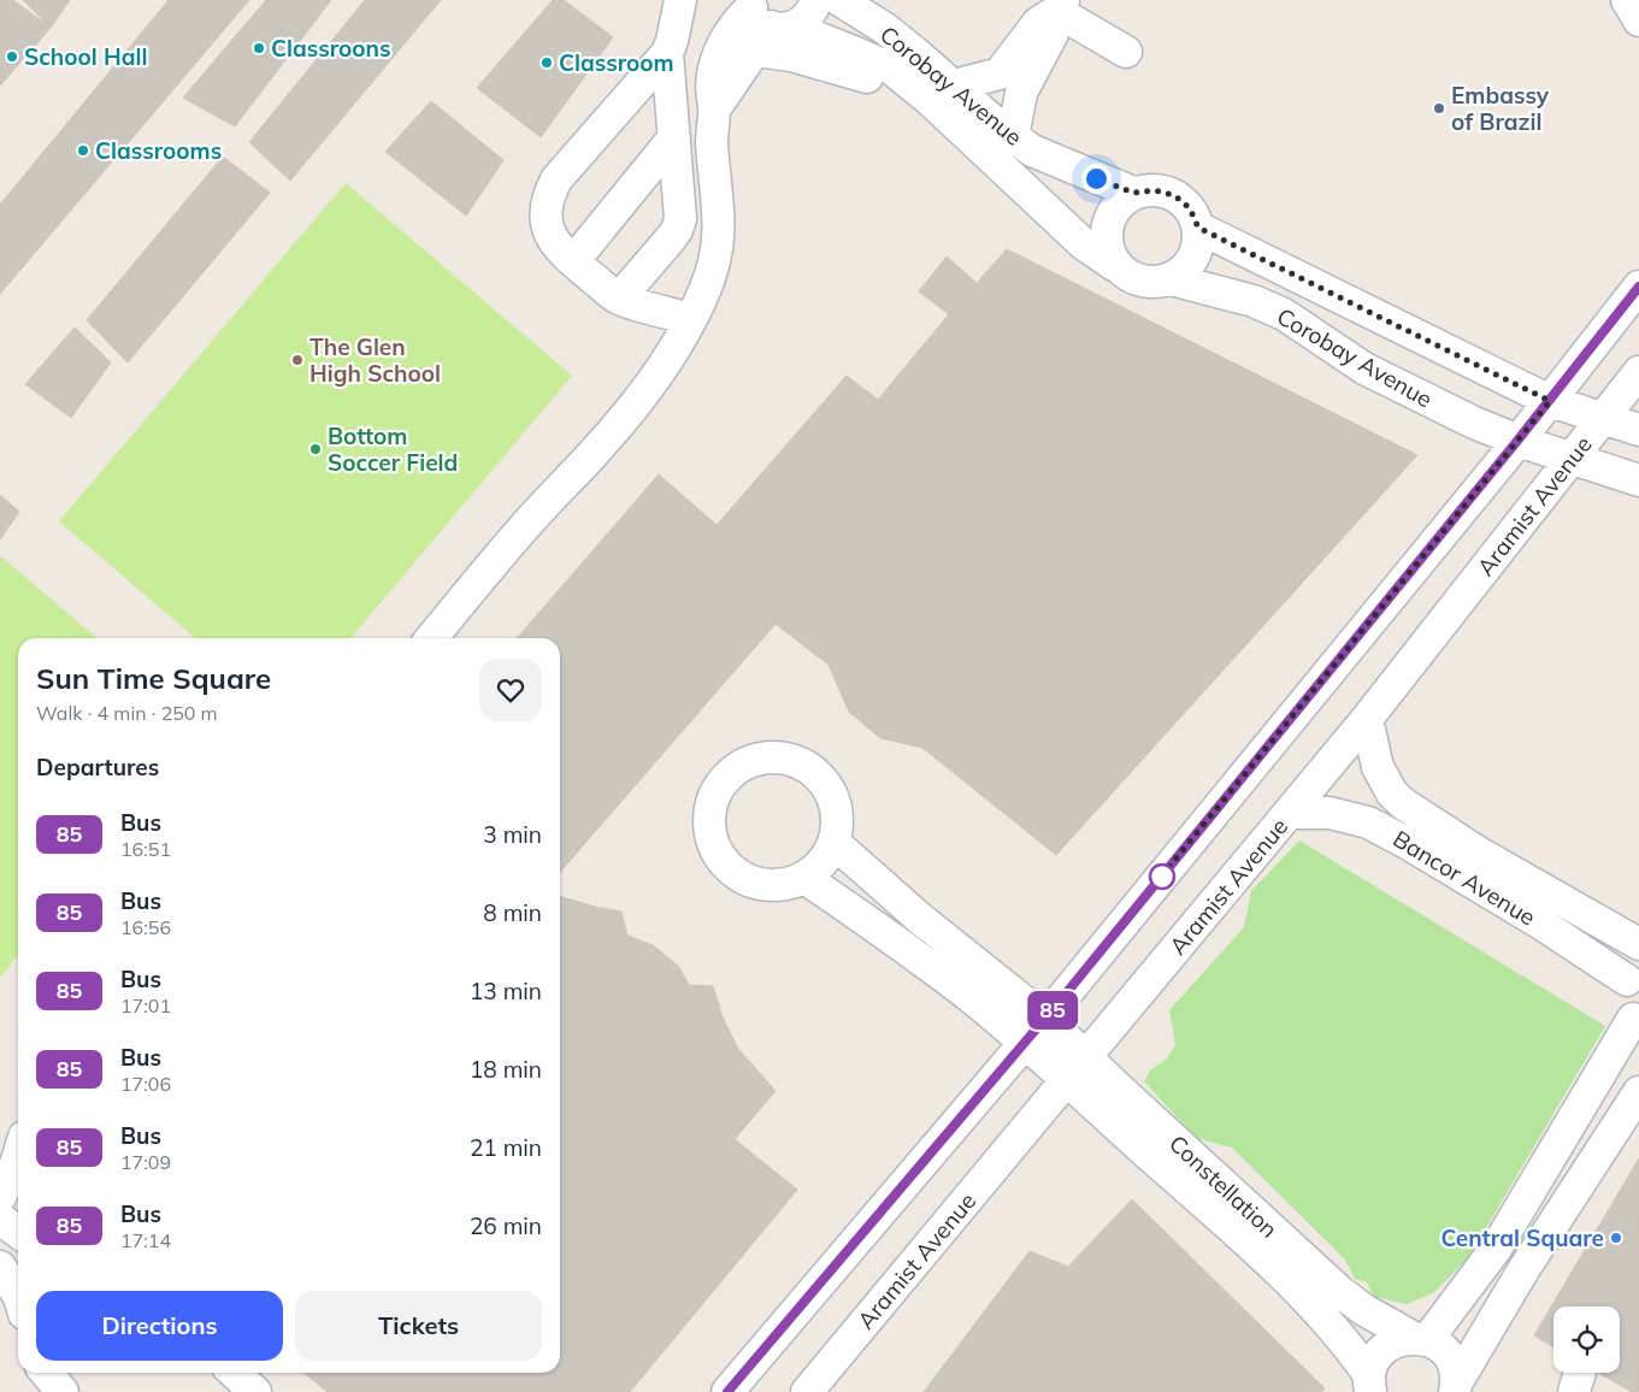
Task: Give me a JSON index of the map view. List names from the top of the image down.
{
  "streets": {
    "street": [
      "Corobay Avenue",
      "Aramist Avenue",
      "Bancor Avenue",
      "Constellation"
    ]
  },
  "crossings": [
    ["Corobay Avenue", "Aramist Avenue"],
    ["Aramist Avenue", "Bancor Avenue"],
    ["Aramist Avenue", "Constellation"]
  ],
  "places": [
    "Classroons",
    "School Hall",
    "Classroom",
    "Embassy of Brazil",
    "Classrooms",
    "The Glen High School",
    "Bottom Soccer Field",
    "Central Square"
  ],
  "lines": ["bus line 85"],
  "page": {
    "on_map": "85",
    "heading": [
      ["Sun Time Square", "Walk · 4 min · 250 m"],
      "Departures"
    ],
    "list": [
      {
        "mark": "85",
        "name": "Bus",
        "note": "16:51",
        "value": "3 min"
      },
      {
        "mark": "85",
        "name": "Bus",
        "note": "16:56",
        "value": "8 min"
      },
      {
        "mark": "85",
        "name": "Bus",
        "note": "17:01",
        "value": "13 min"
      },
      {
        "mark": "85",
        "name": "Bus",
        "note": "17:06",
        "value": "18 min"
      },
      {
        "mark": "85",
        "name": "Bus",
        "note": "17:09",
        "value": "21 min"
      },
      {
        "mark": "85",
        "name": "Bus",
        "note": "17:14",
        "value": "26 min"
      }
    ],
    "buttons": ["Directions", "Tickets"]
  }
}
